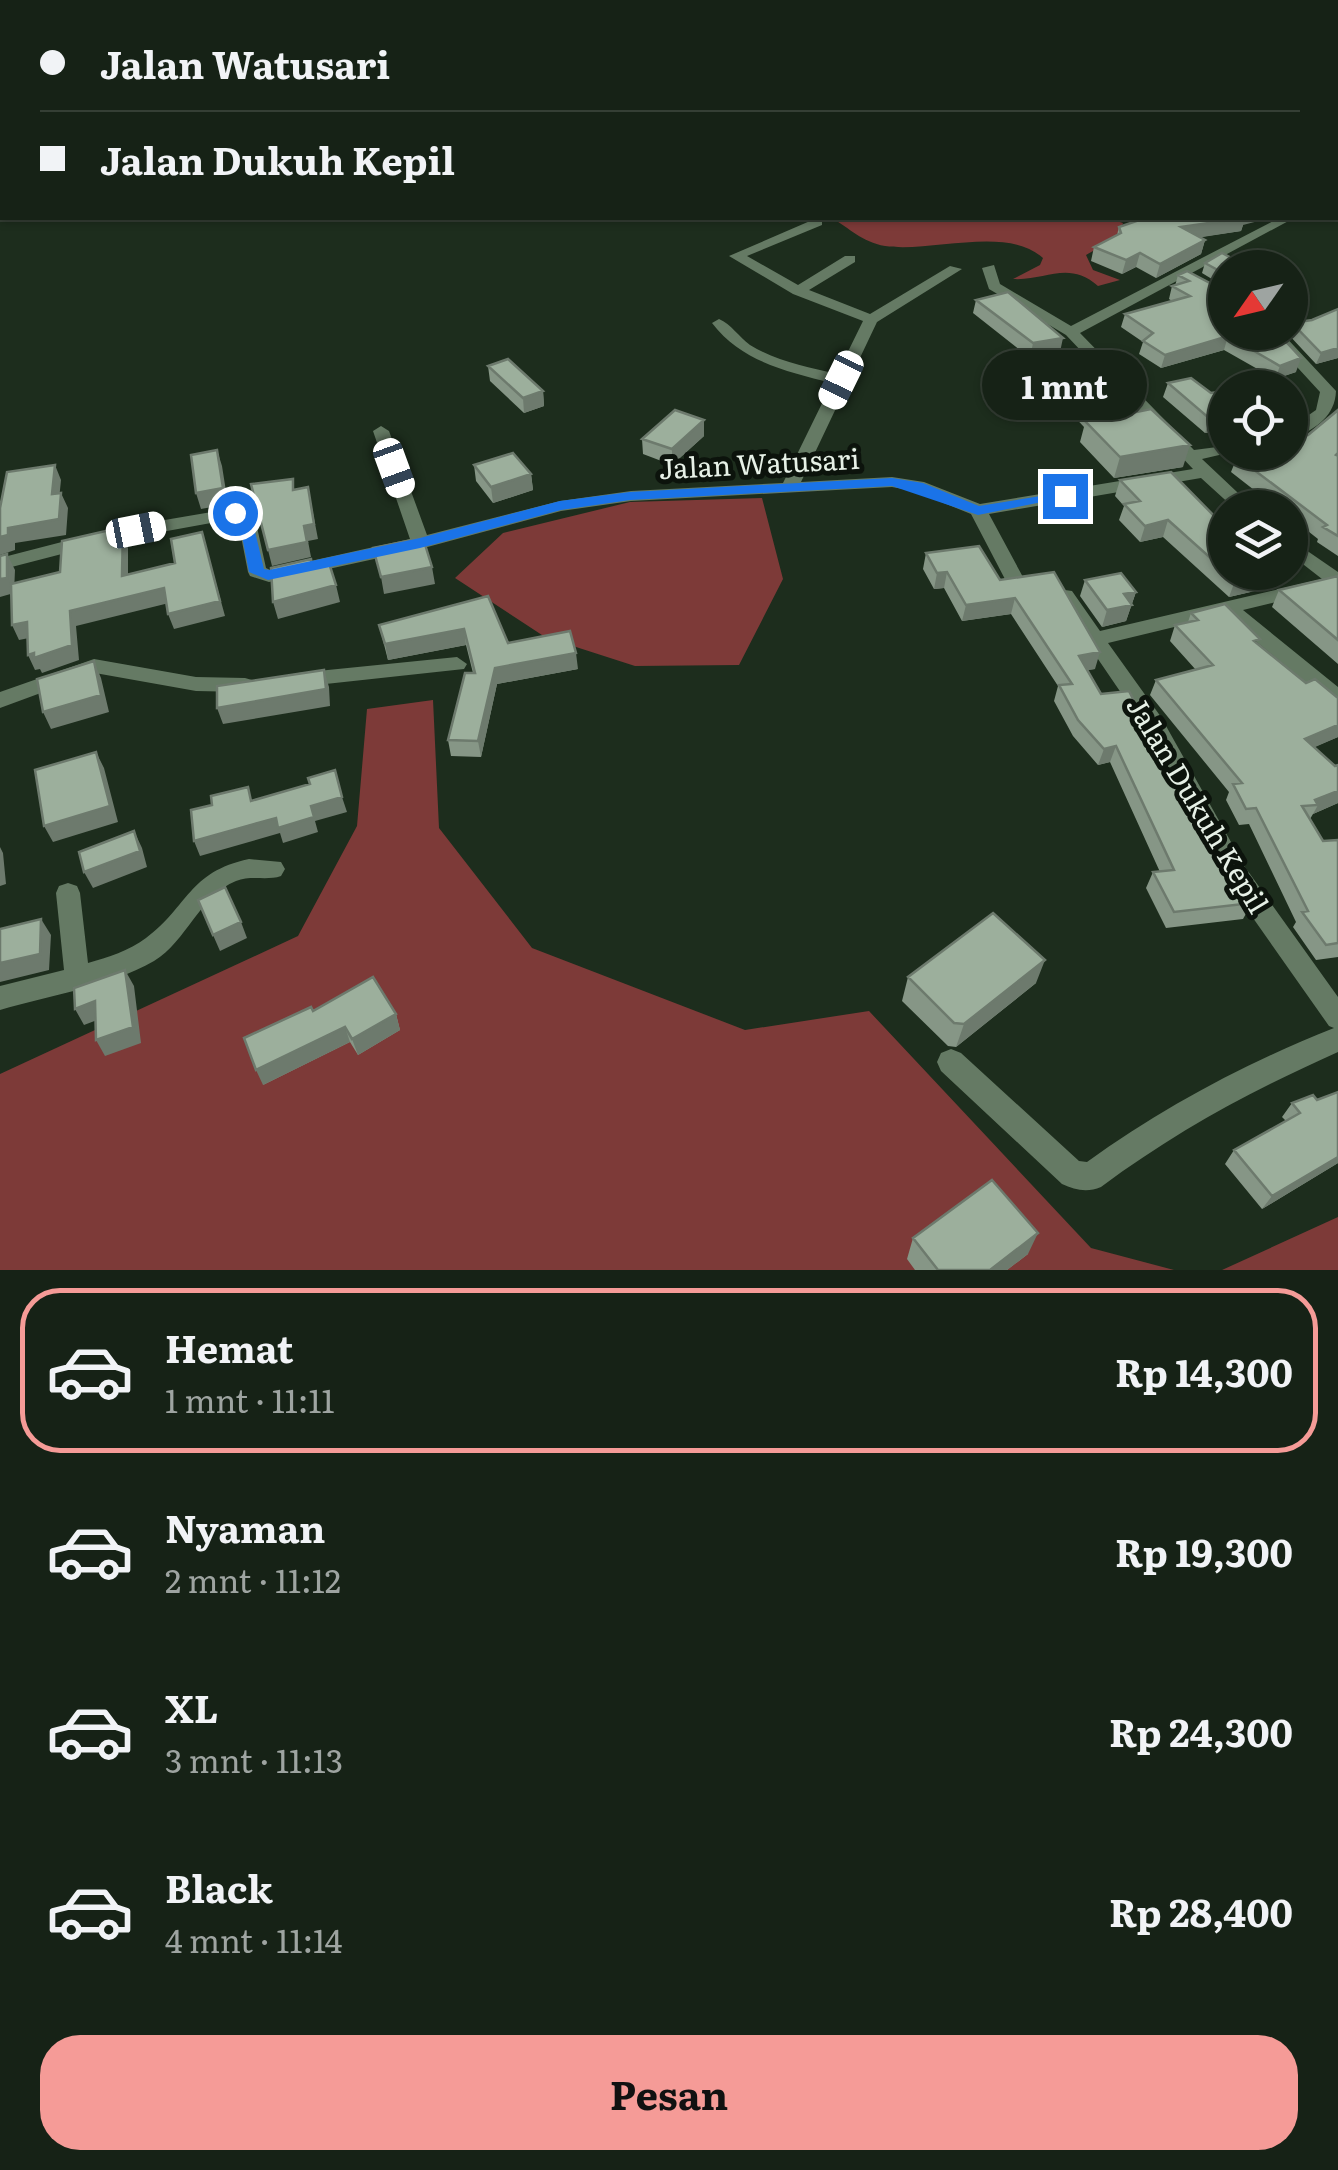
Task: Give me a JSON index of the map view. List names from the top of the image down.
{
  "streets": {
    "street": ["Jalan Watusari", "Jalan Dukuh Kepil"]
  },
  "north": "bottom left",
  "page": {
    "banner": ["Jalan Watusari", "Jalan Dukuh Kepil"],
    "bubble": "1 mnt",
    "list": [
      {
        "name": "Hemat",
        "note": "1 mnt · 11:11",
        "value": "Rp 14,300"
      },
      {
        "name": "Nyaman",
        "note": "2 mnt · 11:12",
        "value": "Rp 19,300"
      },
      {
        "name": "XL",
        "note": "3 mnt · 11:13",
        "value": "Rp 24,300"
      },
      {
        "name": "Black",
        "note": "4 mnt · 11:14",
        "value": "Rp 28,400"
      }
    ],
    "buttons": "Pesan"
  }
}
